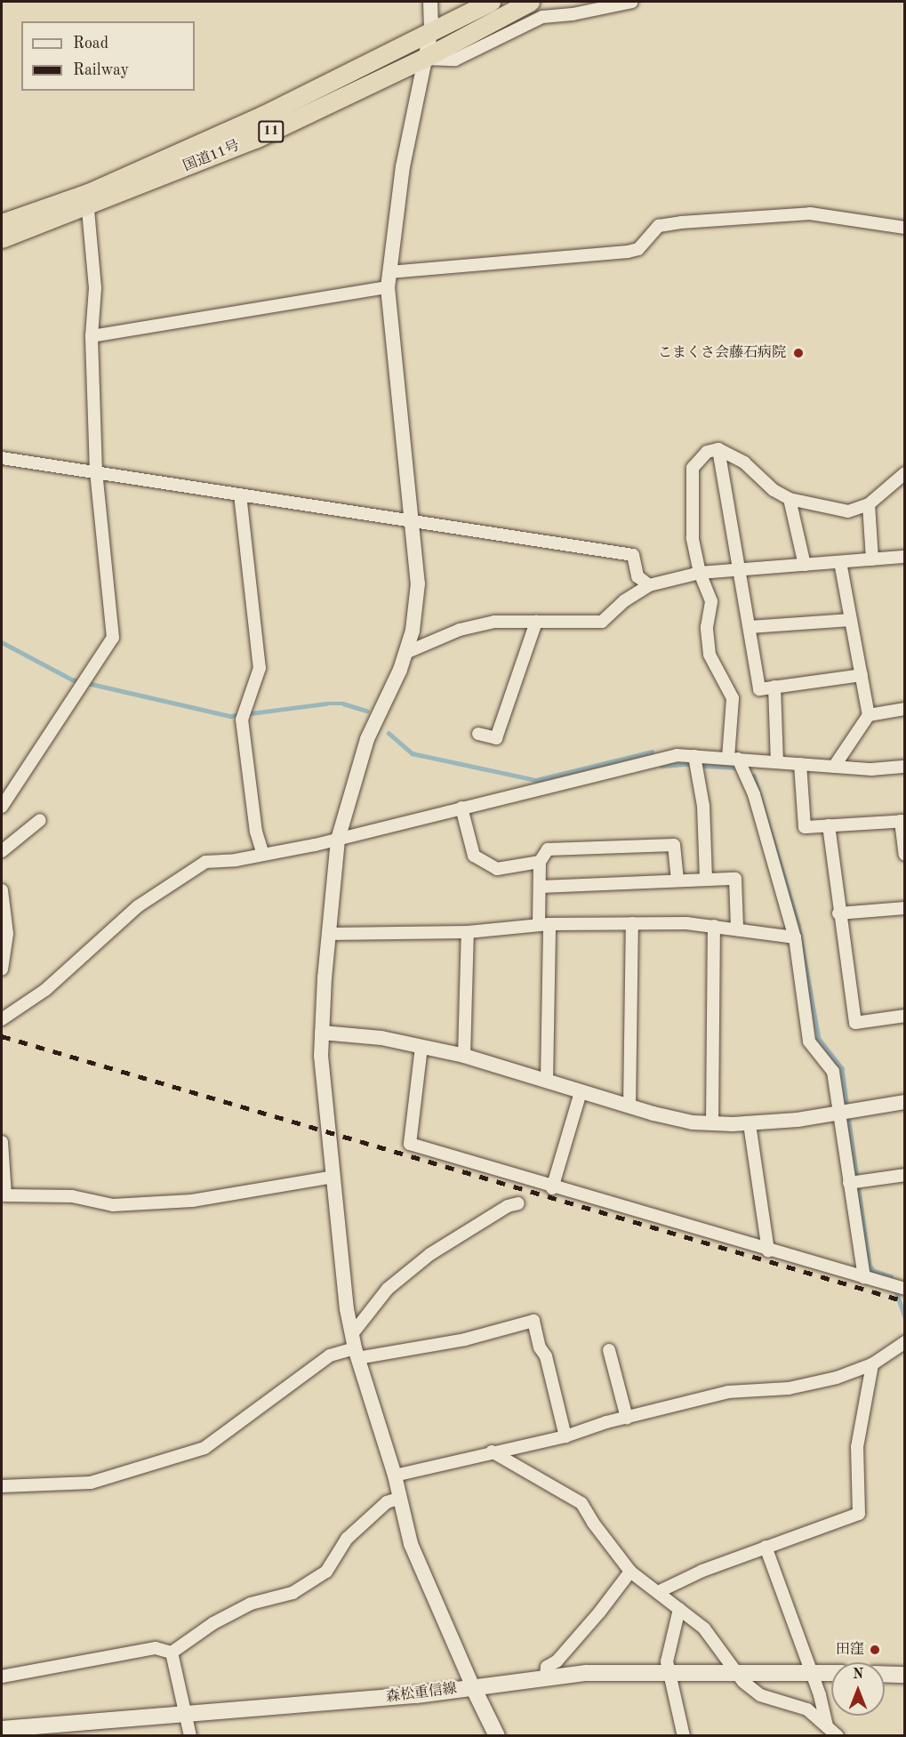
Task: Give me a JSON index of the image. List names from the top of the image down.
{
  "streets": {
    "highway": ["11", "国道11号"],
    "main road": ["森松重信線"]
  },
  "places": ["こまくさ会藤石病院", "田窪"],
  "legend": ["Road", "Railway"],
  "north": "top"
}
